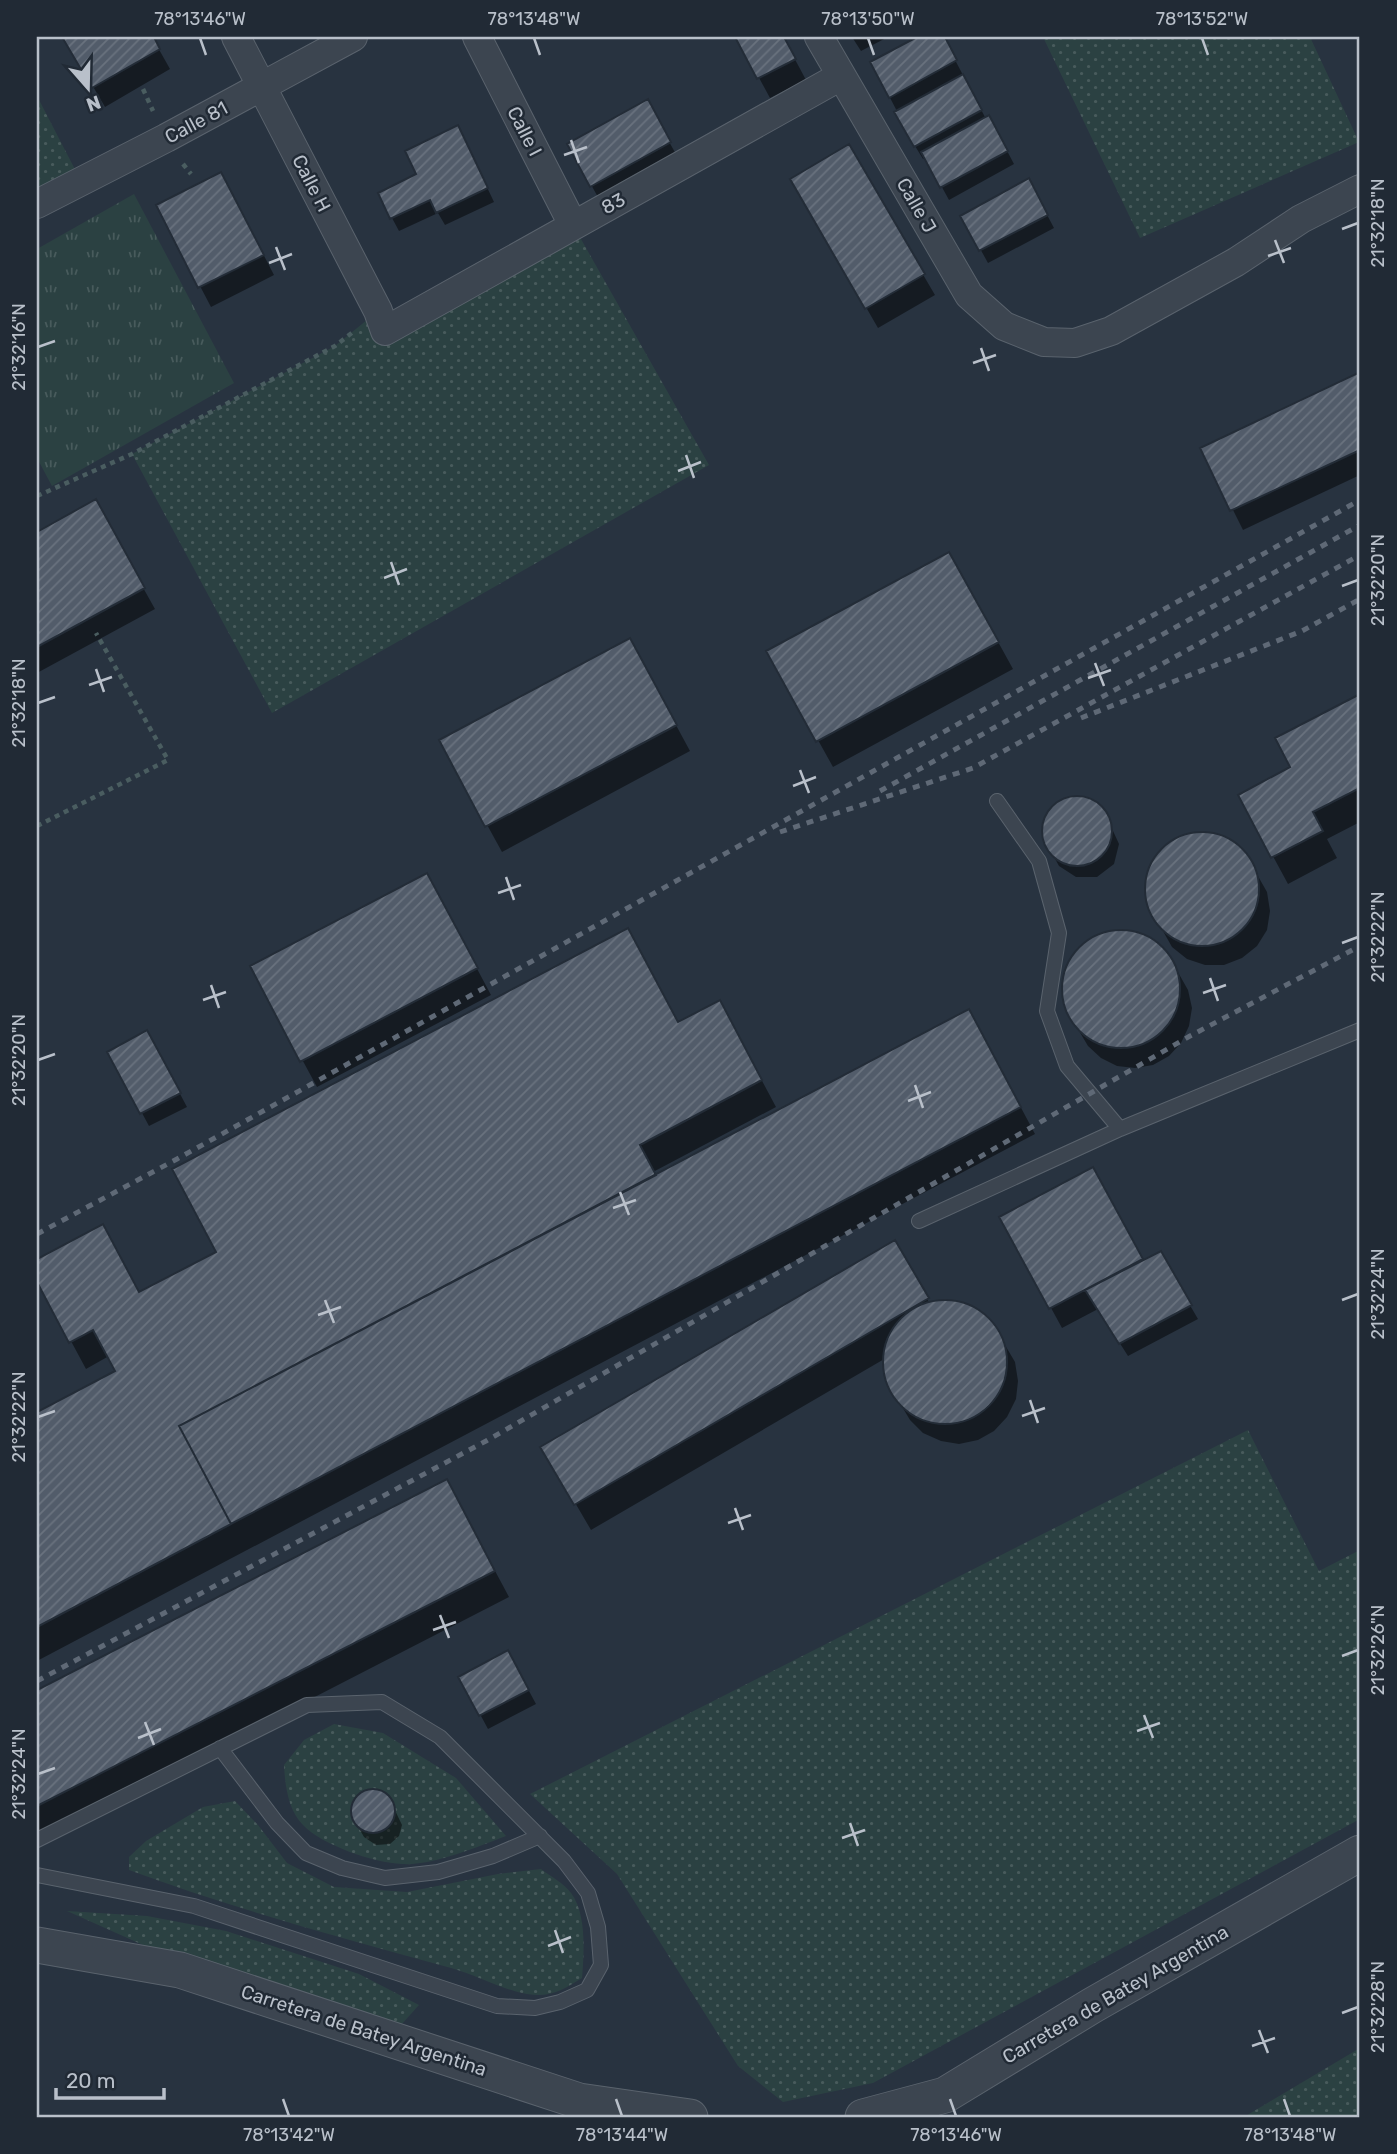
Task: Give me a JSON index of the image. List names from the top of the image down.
{
  "streets": {
    "street": [
      "Calle 81",
      "Calle I",
      "Calle H",
      "83",
      "Calle J",
      "Carretera de Batey Argentina"
    ]
  },
  "crossings": [
    ["Calle 81", "Calle H"],
    ["Calle I", "83"],
    ["Calle H", "83"],
    ["83", "Calle J"]
  ],
  "scale_bar": "20 m",
  "north": "bottom",
  "coordinates": [
    "78°13'46\"W",
    "78°13'48\"W",
    "78°13'50\"W",
    "78°13'52\"W",
    "21°32'18\"N",
    "21°32'16\"N",
    "21°32'20\"N",
    "21°32'22\"N",
    "21°32'24\"N",
    "21°32'26\"N",
    "21°32'28\"N",
    "78°13'42\"W",
    "78°13'44\"W"
  ]
}
